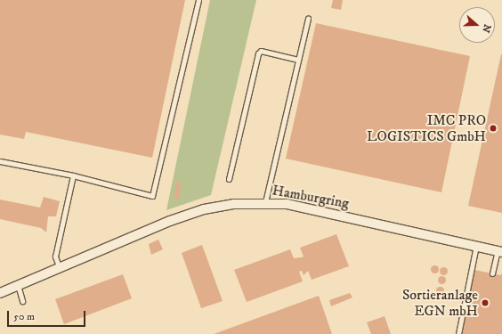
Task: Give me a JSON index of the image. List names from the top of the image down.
{
  "streets": {
    "street": ["Hamburgring"]
  },
  "places": ["IMC PRO LOGISTICS GmbH", "Sortieranlage EGN mbH"],
  "scale_bar": "50 m",
  "north": "right"
}
